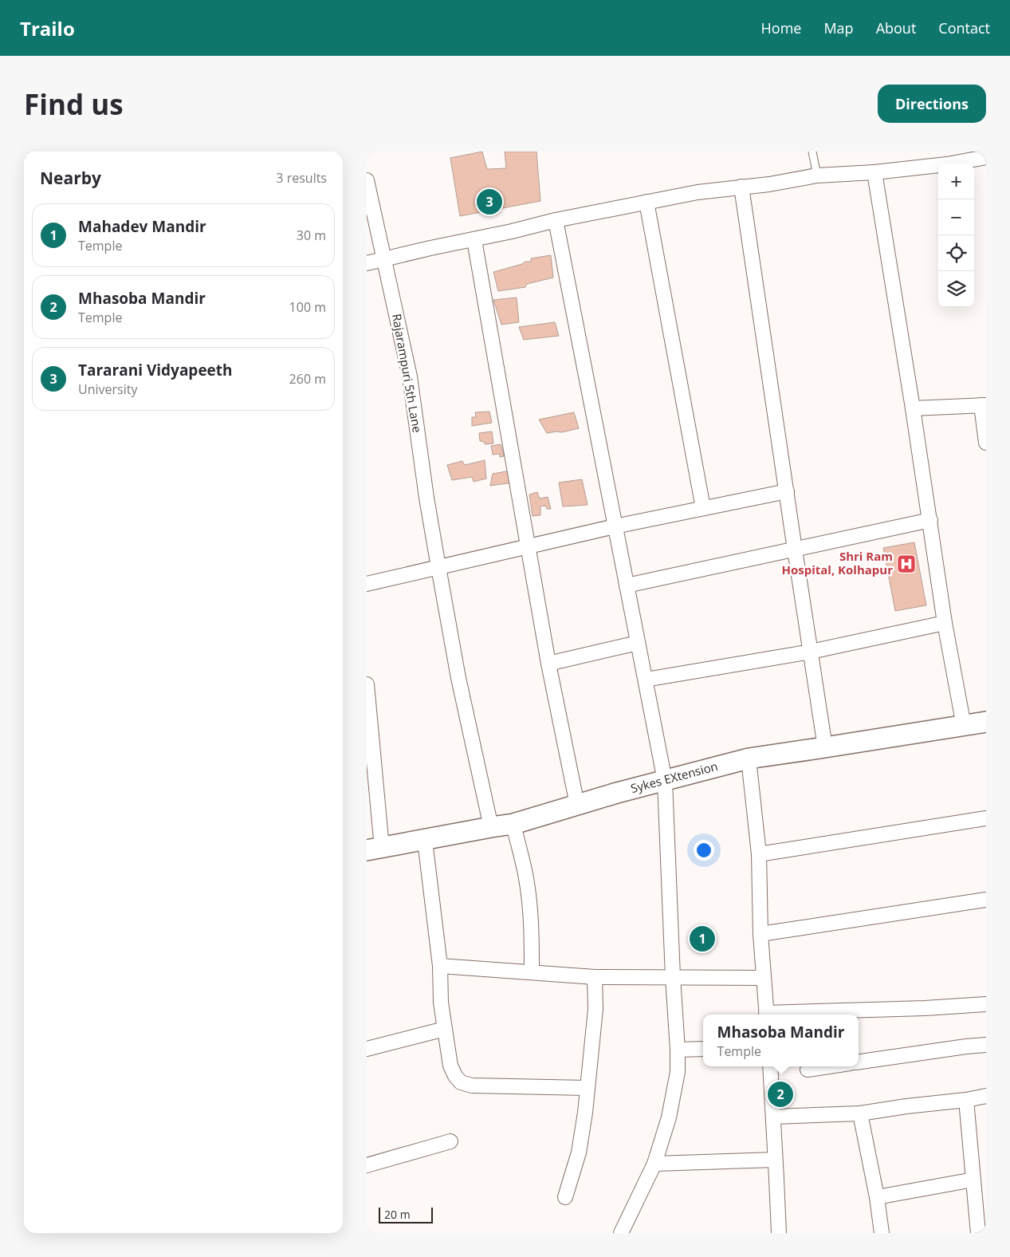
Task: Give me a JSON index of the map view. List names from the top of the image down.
{
  "streets": {
    "street": ["Rajarampuri 5th Lane", "Sykes EXtension"]
  },
  "crossings": [
    ["Rajarampuri 5th Lane", "Sykes EXtension"]
  ],
  "places": {
    "hospital": ["Shri Ram Hospital, Kolhapur"]
  },
  "scale_bar": "20 m",
  "page": {
    "header": "Trailo",
    "nav": [
      "Home",
      "Map",
      "About",
      "Contact"
    ],
    "buttons": "Directions",
    "title": "Find us",
    "heading": ["Nearby", "3 results"],
    "map_buttons": ["+", "−"],
    "pins": ["3", "1", "2"],
    "list": [
      {
        "mark": "1",
        "name": "Mahadev Mandir",
        "note": "Temple",
        "value": "30 m"
      },
      {
        "mark": "2",
        "name": "Mhasoba Mandir",
        "note": "Temple",
        "value": "100 m"
      },
      {
        "mark": "3",
        "name": "Tararani Vidyapeeth",
        "note": "University",
        "value": "260 m"
      }
    ],
    "popup": ["Mhasoba Mandir", "Temple"],
    "scale": "20 m"
  }
}
